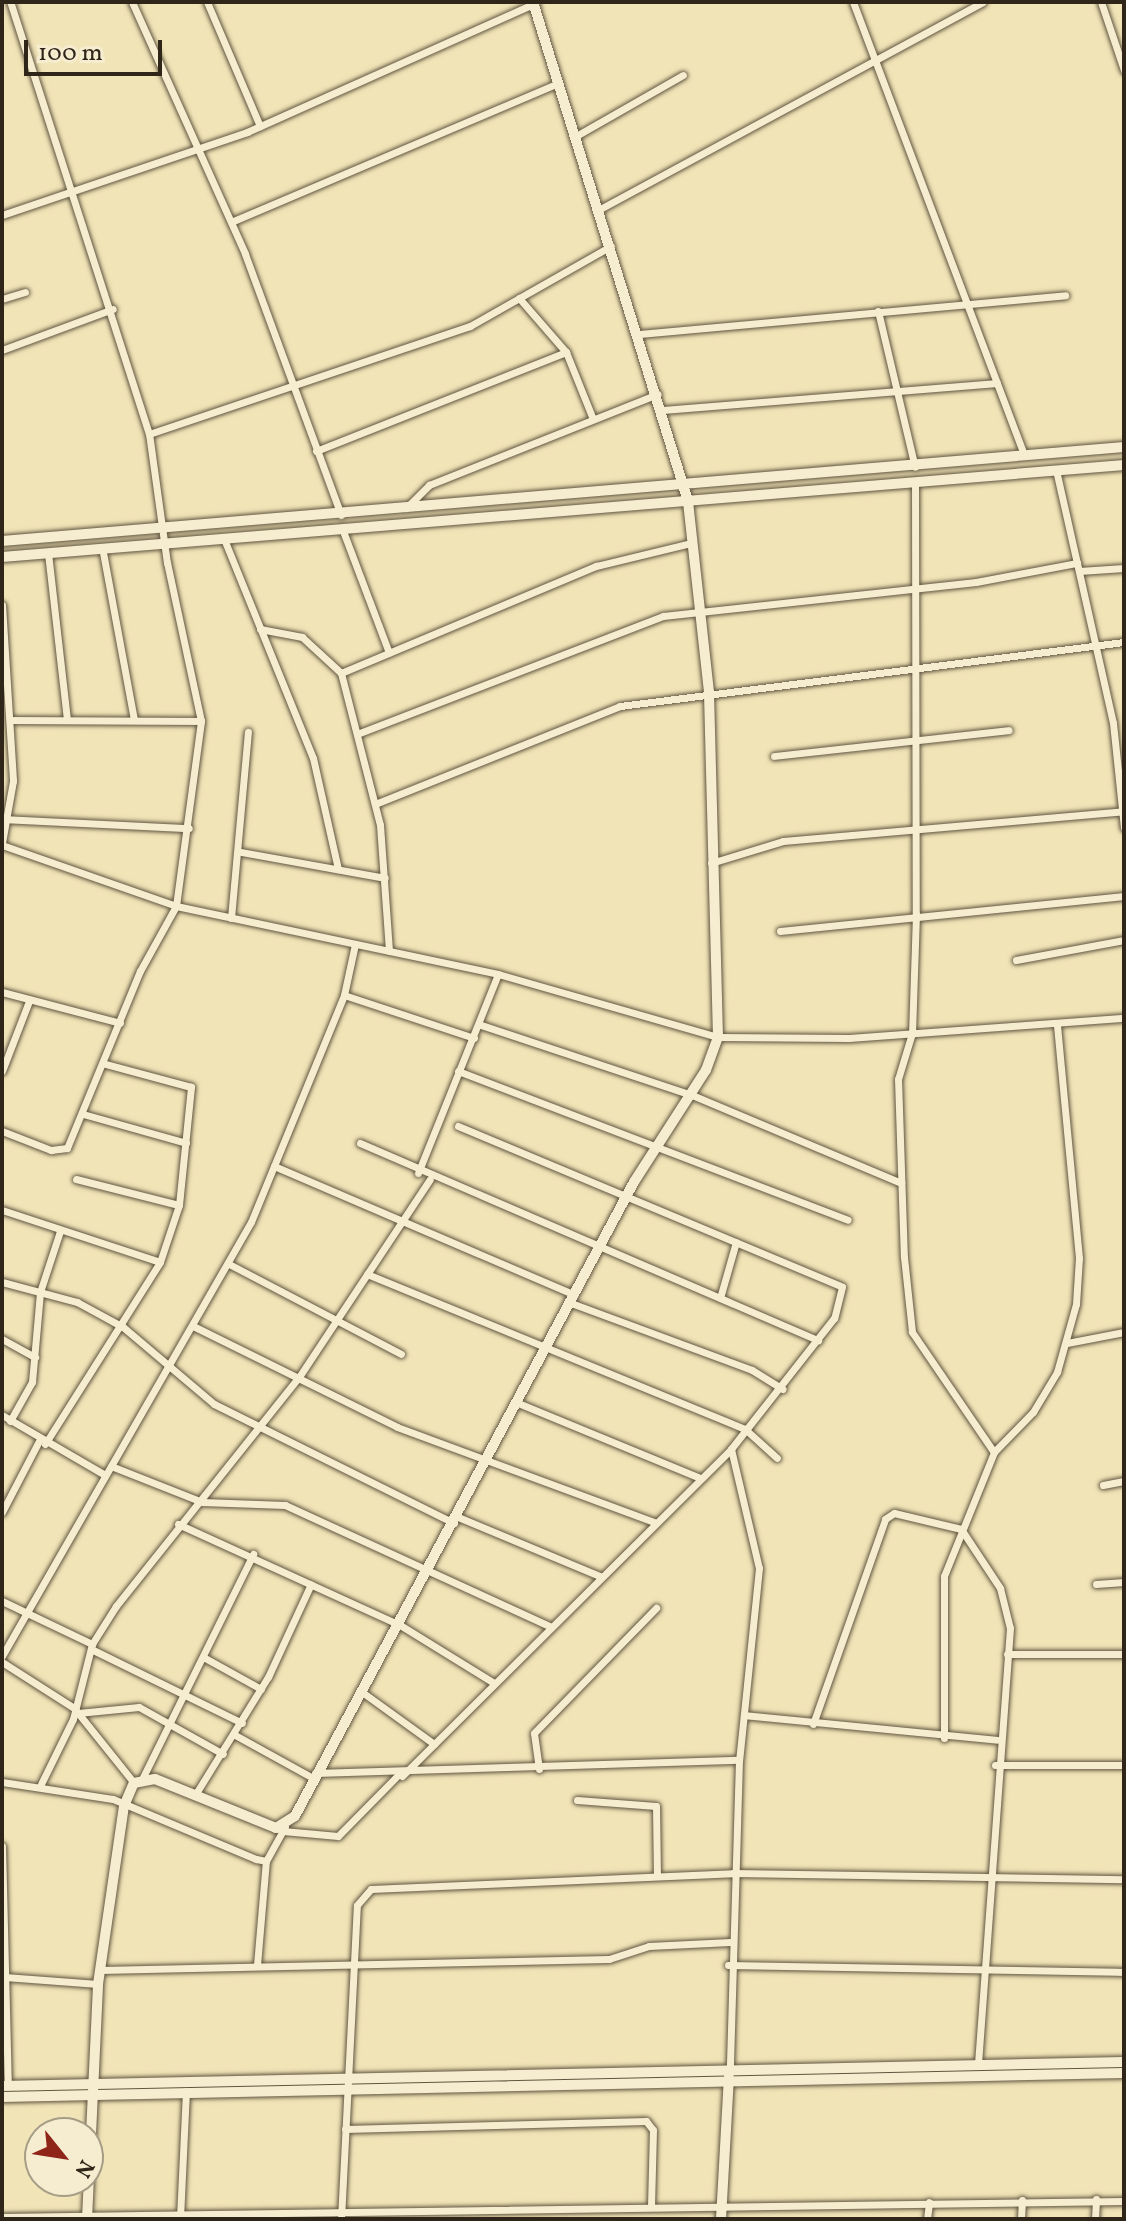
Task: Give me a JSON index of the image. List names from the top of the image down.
{
  "scale_bar": "100 m",
  "north": "bottom right"
}
